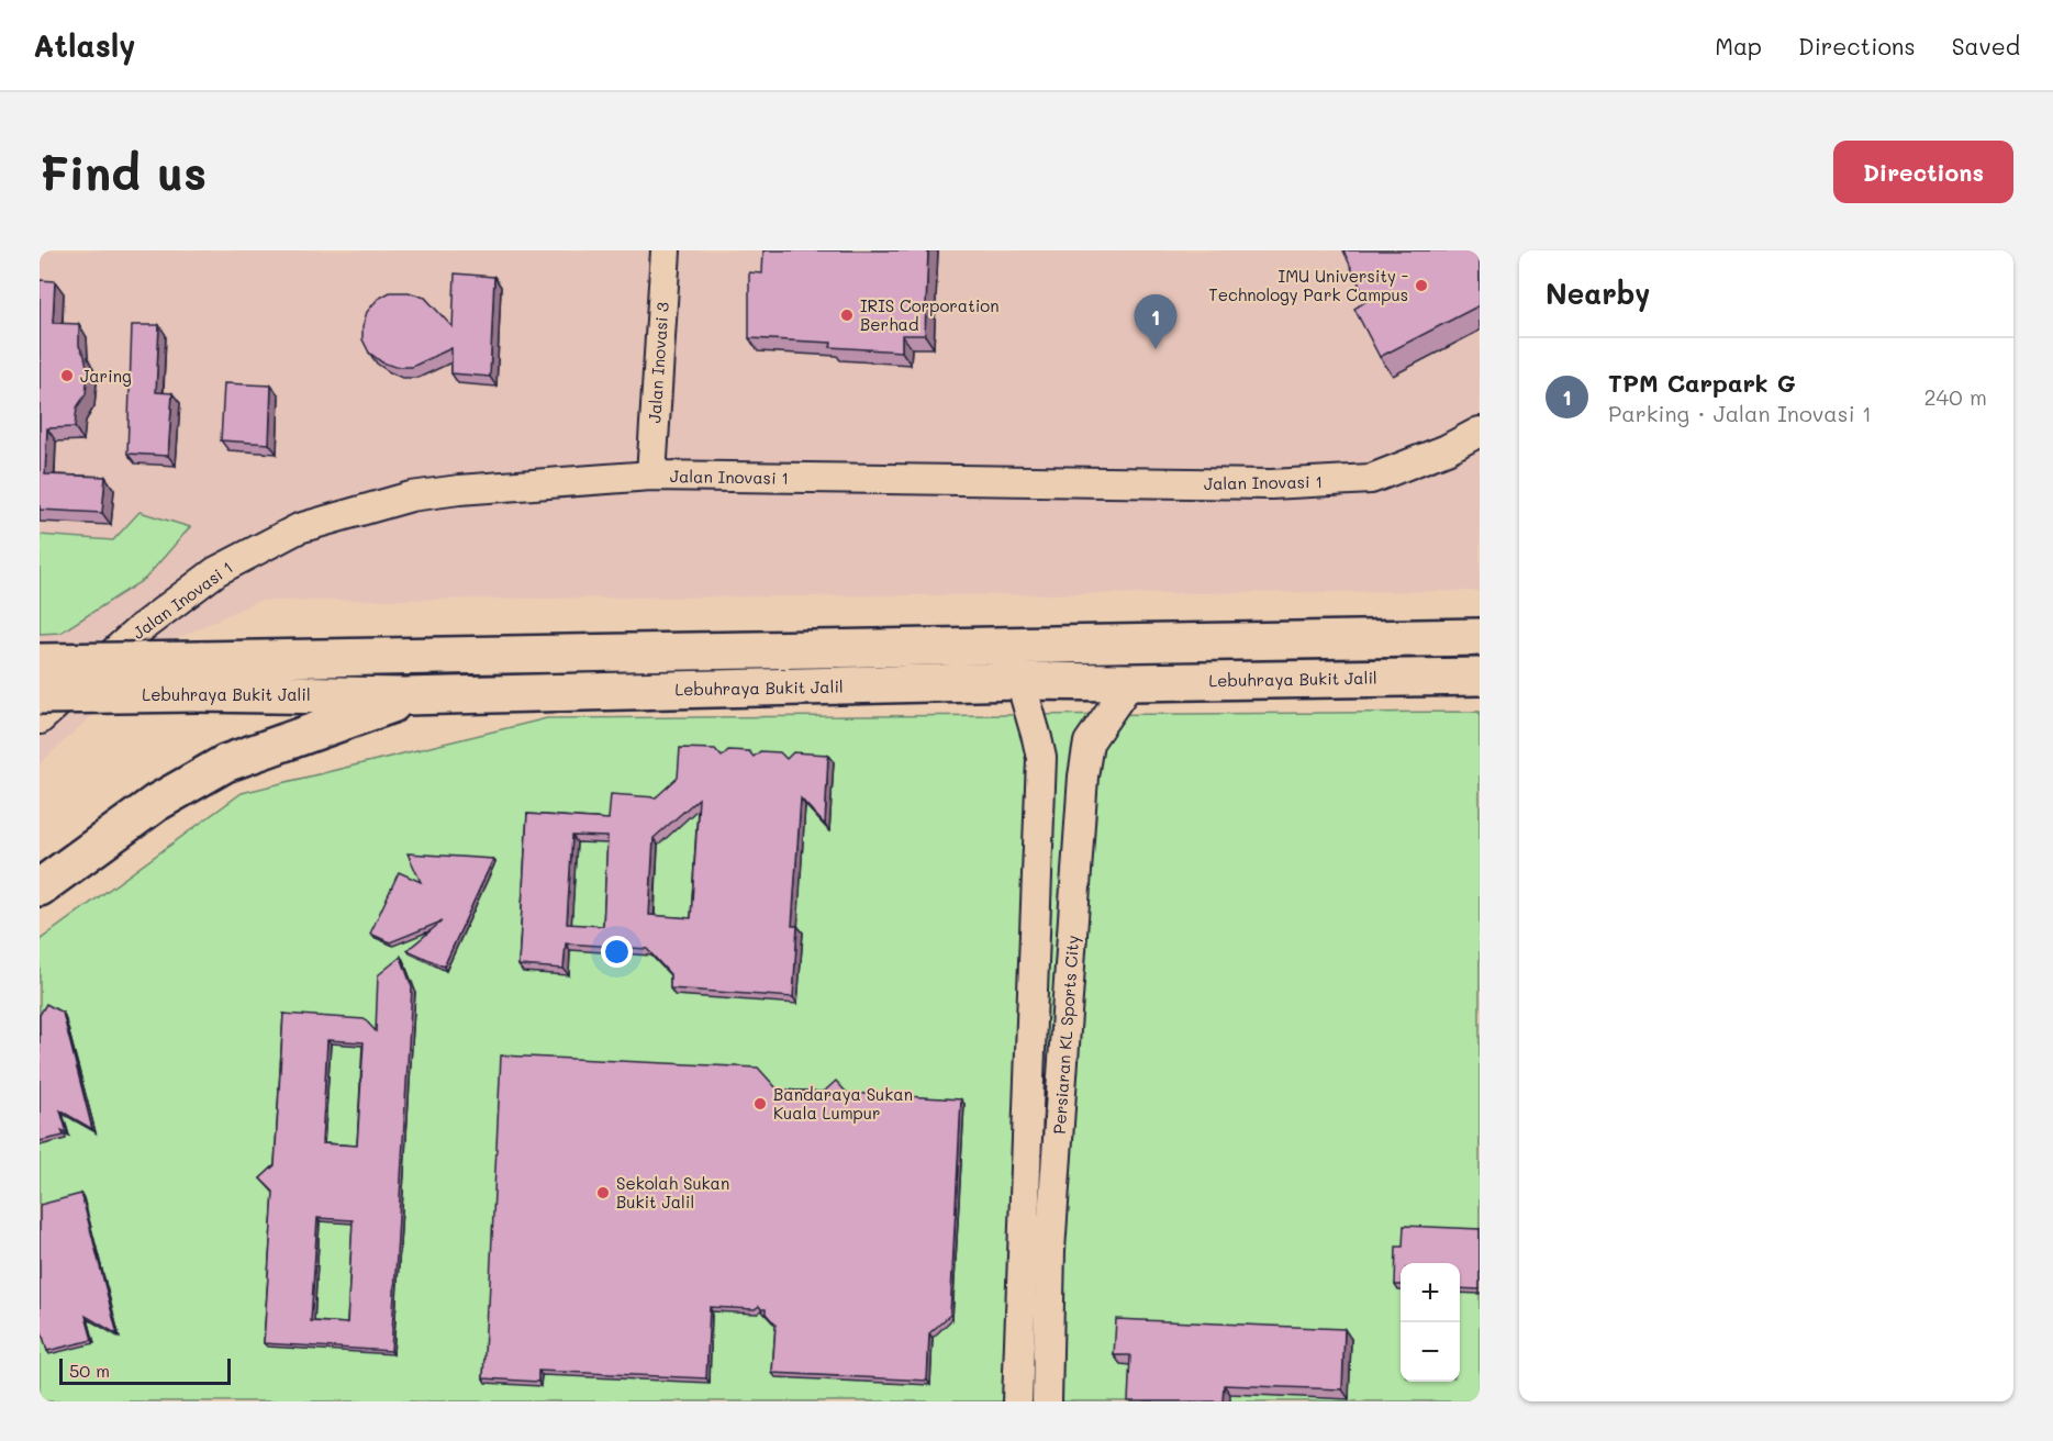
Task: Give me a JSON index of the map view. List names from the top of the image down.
{
  "streets": {
    "highway": ["Lebuhraya Bukit Jalil"],
    "street": ["Jalan Inovasi 3", "Jalan Inovasi 1", "Persiaran KL Sports City"]
  },
  "crossings": [
    ["Jalan Inovasi 3", "Jalan Inovasi 1"],
    ["Lebuhraya Bukit Jalil", "Persiaran KL Sports City"]
  ],
  "places": [
    "IMU University - Technology Park Campus",
    "IRIS Corporation Berhad",
    "Jaring",
    "Bandaraya Sukan Kuala Lumpur",
    "Sekolah Sukan Bukit Jalil"
  ],
  "scale_bar": "50 m",
  "page": {
    "header": "Atlasly",
    "nav": ["Map", "Directions", "Saved"],
    "buttons": "Directions",
    "title": "Find us",
    "heading": "Nearby",
    "pins": "1",
    "list": [
      {
        "mark": "1",
        "name": "TPM Carpark G",
        "note": "Parking · Jalan Inovasi 1",
        "value": "240 m"
      }
    ],
    "map_buttons": ["+", "−"],
    "scale": "50 m"
  }
}
